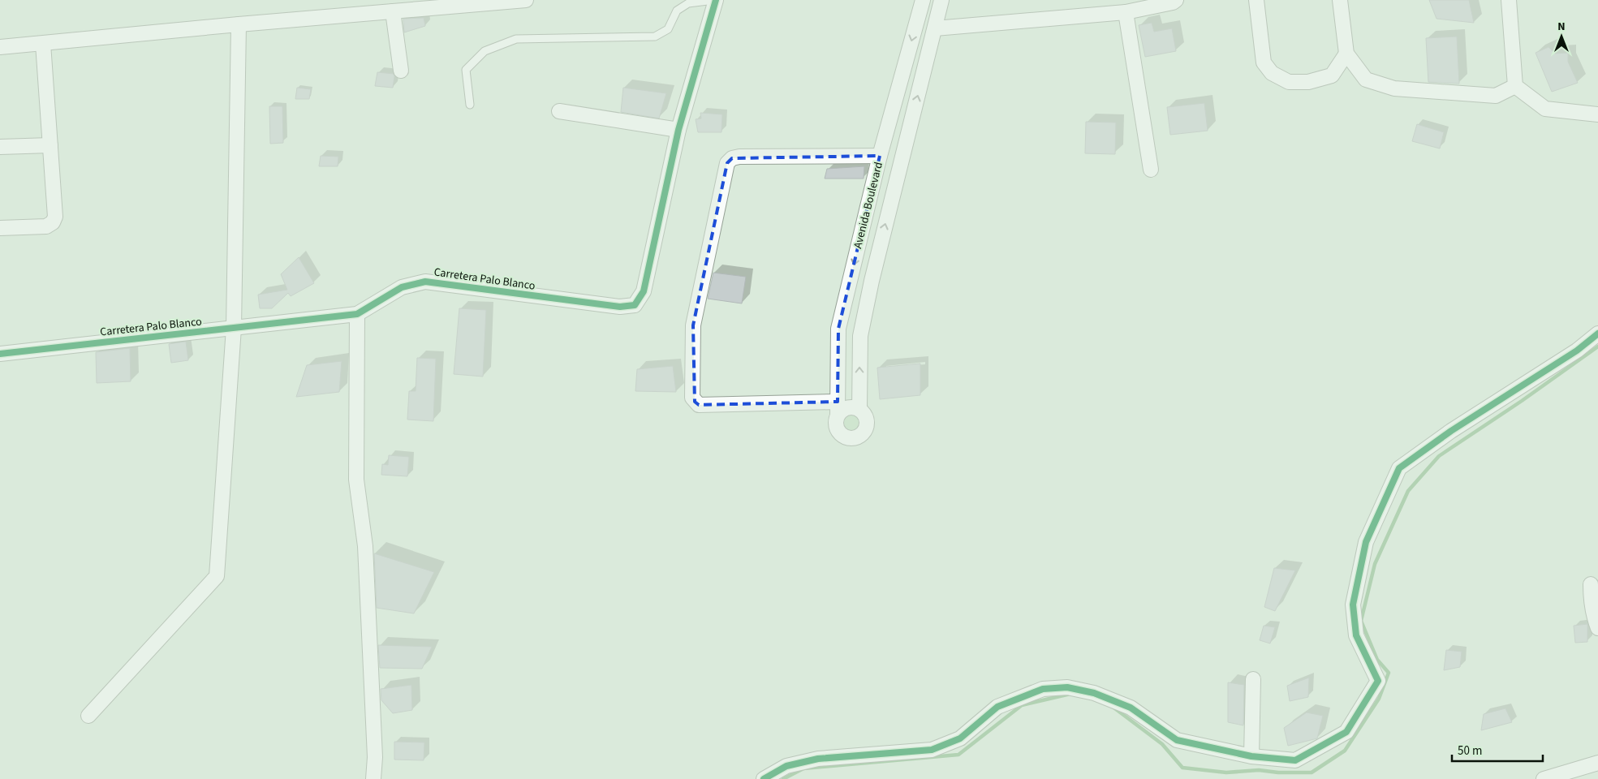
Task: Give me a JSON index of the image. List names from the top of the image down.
{
  "streets": {
    "street": ["Avenida Boulevard", "Carretera Palo Blanco"]
  },
  "scale_bar": "50 m",
  "north": "top"
}
